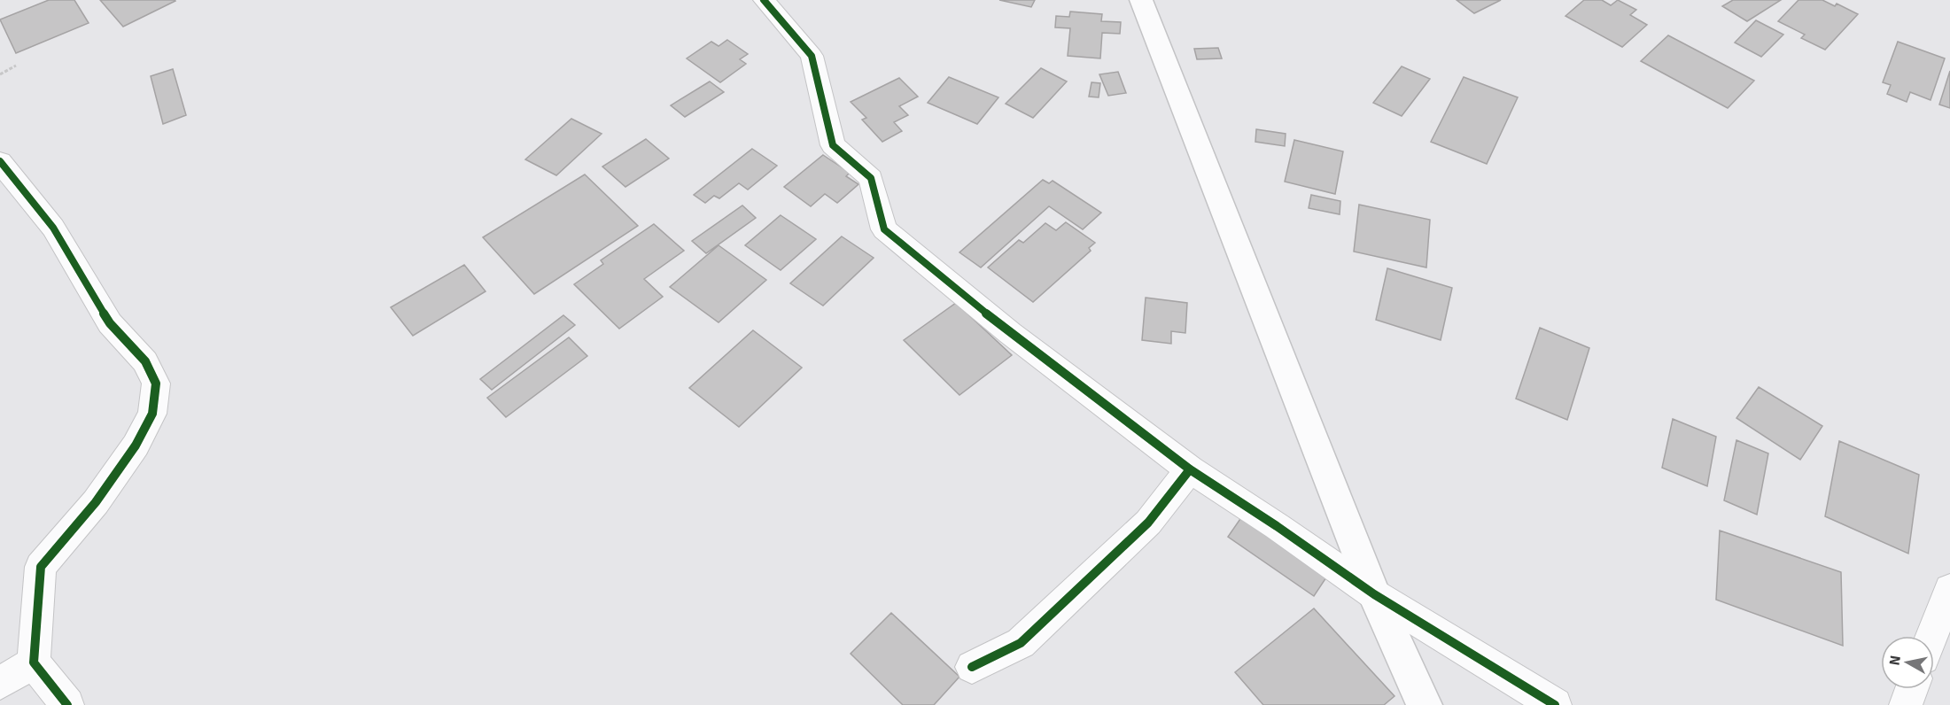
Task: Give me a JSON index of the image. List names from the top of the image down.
{
  "north": "left"
}
